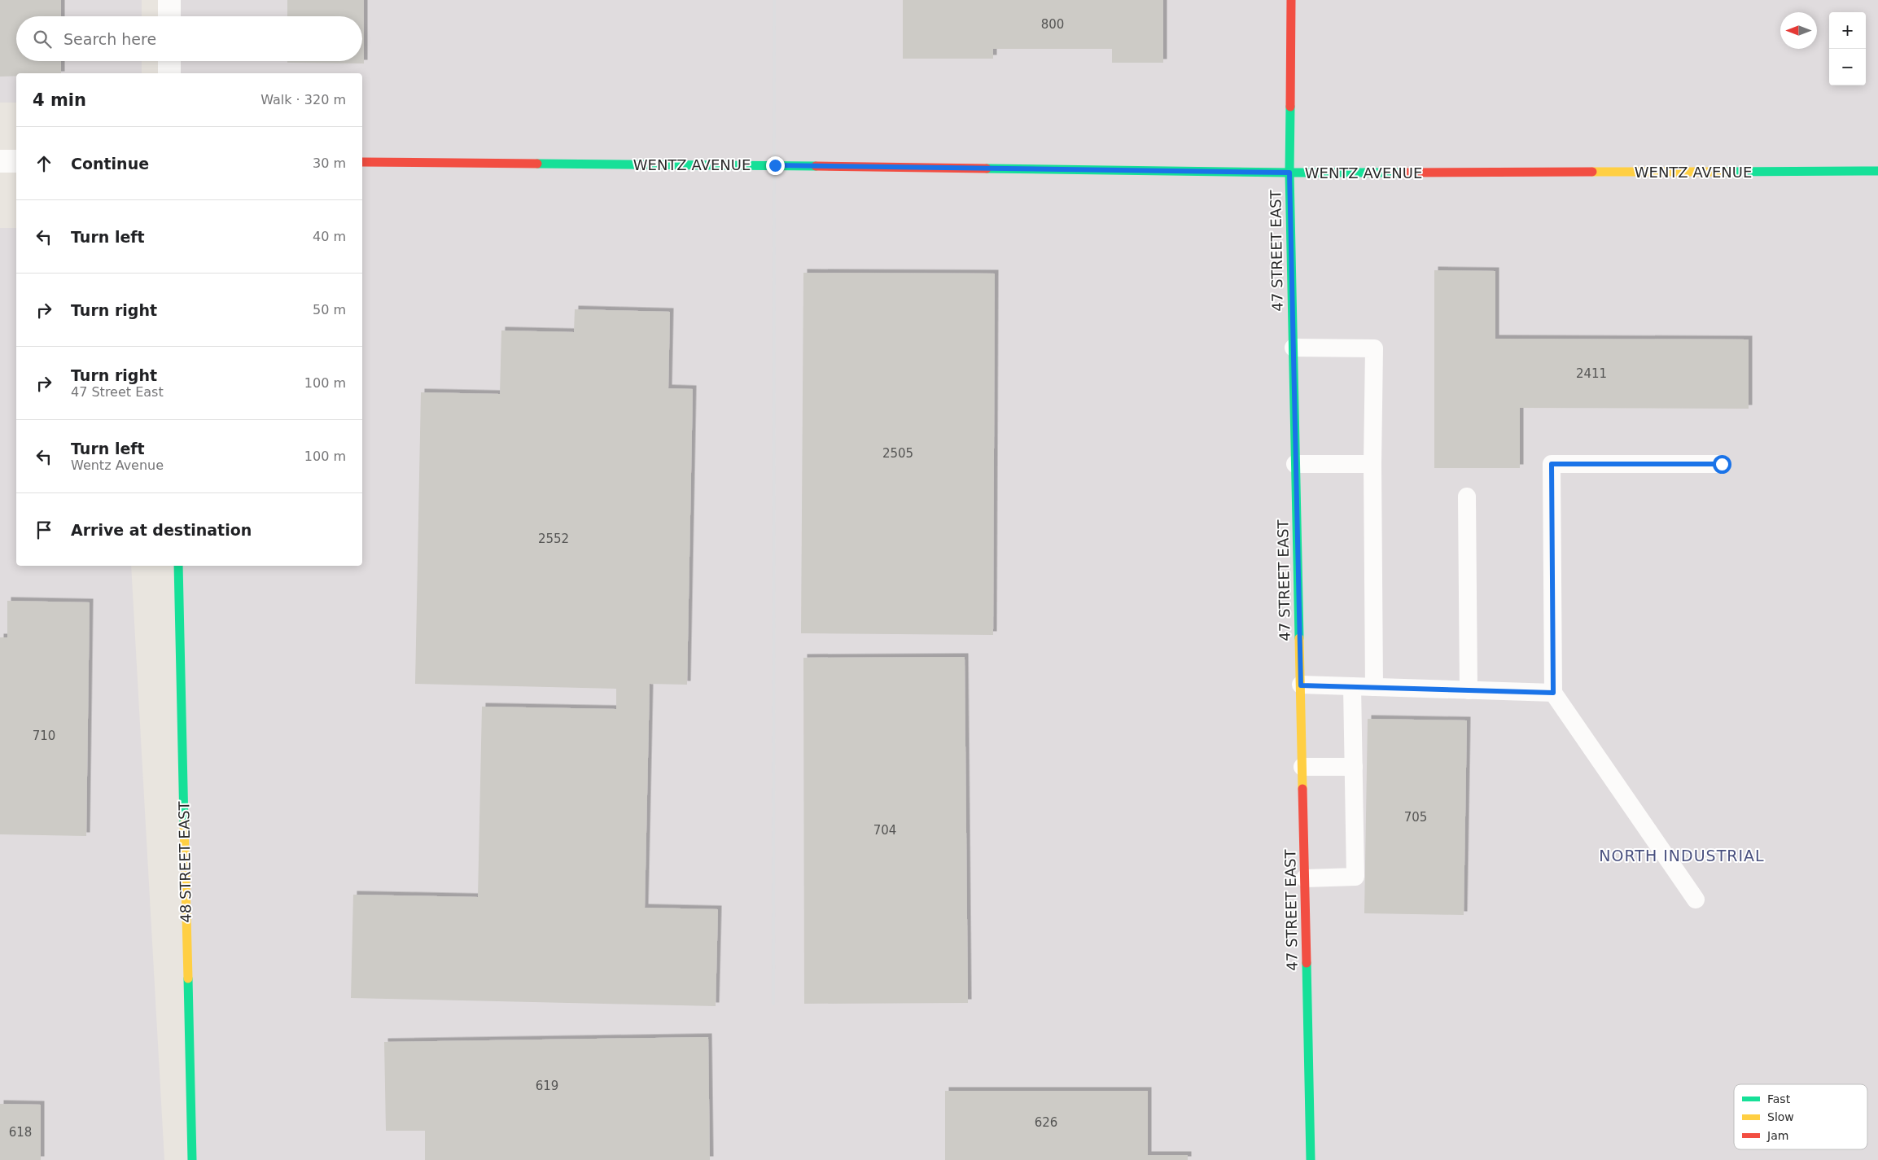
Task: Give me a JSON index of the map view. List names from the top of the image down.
{
  "streets": {
    "street": ["WENTZ AVENUE", "47 STREET EAST", "48 STREET EAST"]
  },
  "crossings": [
    ["WENTZ AVENUE", "47 STREET EAST"]
  ],
  "districts": ["NORTH INDUSTRIAL"],
  "house_numbers": [
    "800",
    "2411",
    "2505",
    "2552",
    "710",
    "705",
    "704",
    "619",
    "626",
    "618"
  ],
  "legend": ["Fast", "Slow", "Jam"],
  "north": "left",
  "page": {
    "map_buttons": ["+", "−"],
    "search": "Search here",
    "heading": ["4 min", "Walk · 320 m"],
    "list": [
      ["Continue", "30 m"],
      ["Turn left", "40 m"],
      ["Turn right", "50 m"],
      ["Turn right", "47 Street East", "100 m"],
      ["Turn left", "Wentz Avenue", "100 m"],
      "Arrive at destination"
    ]
  }
}
